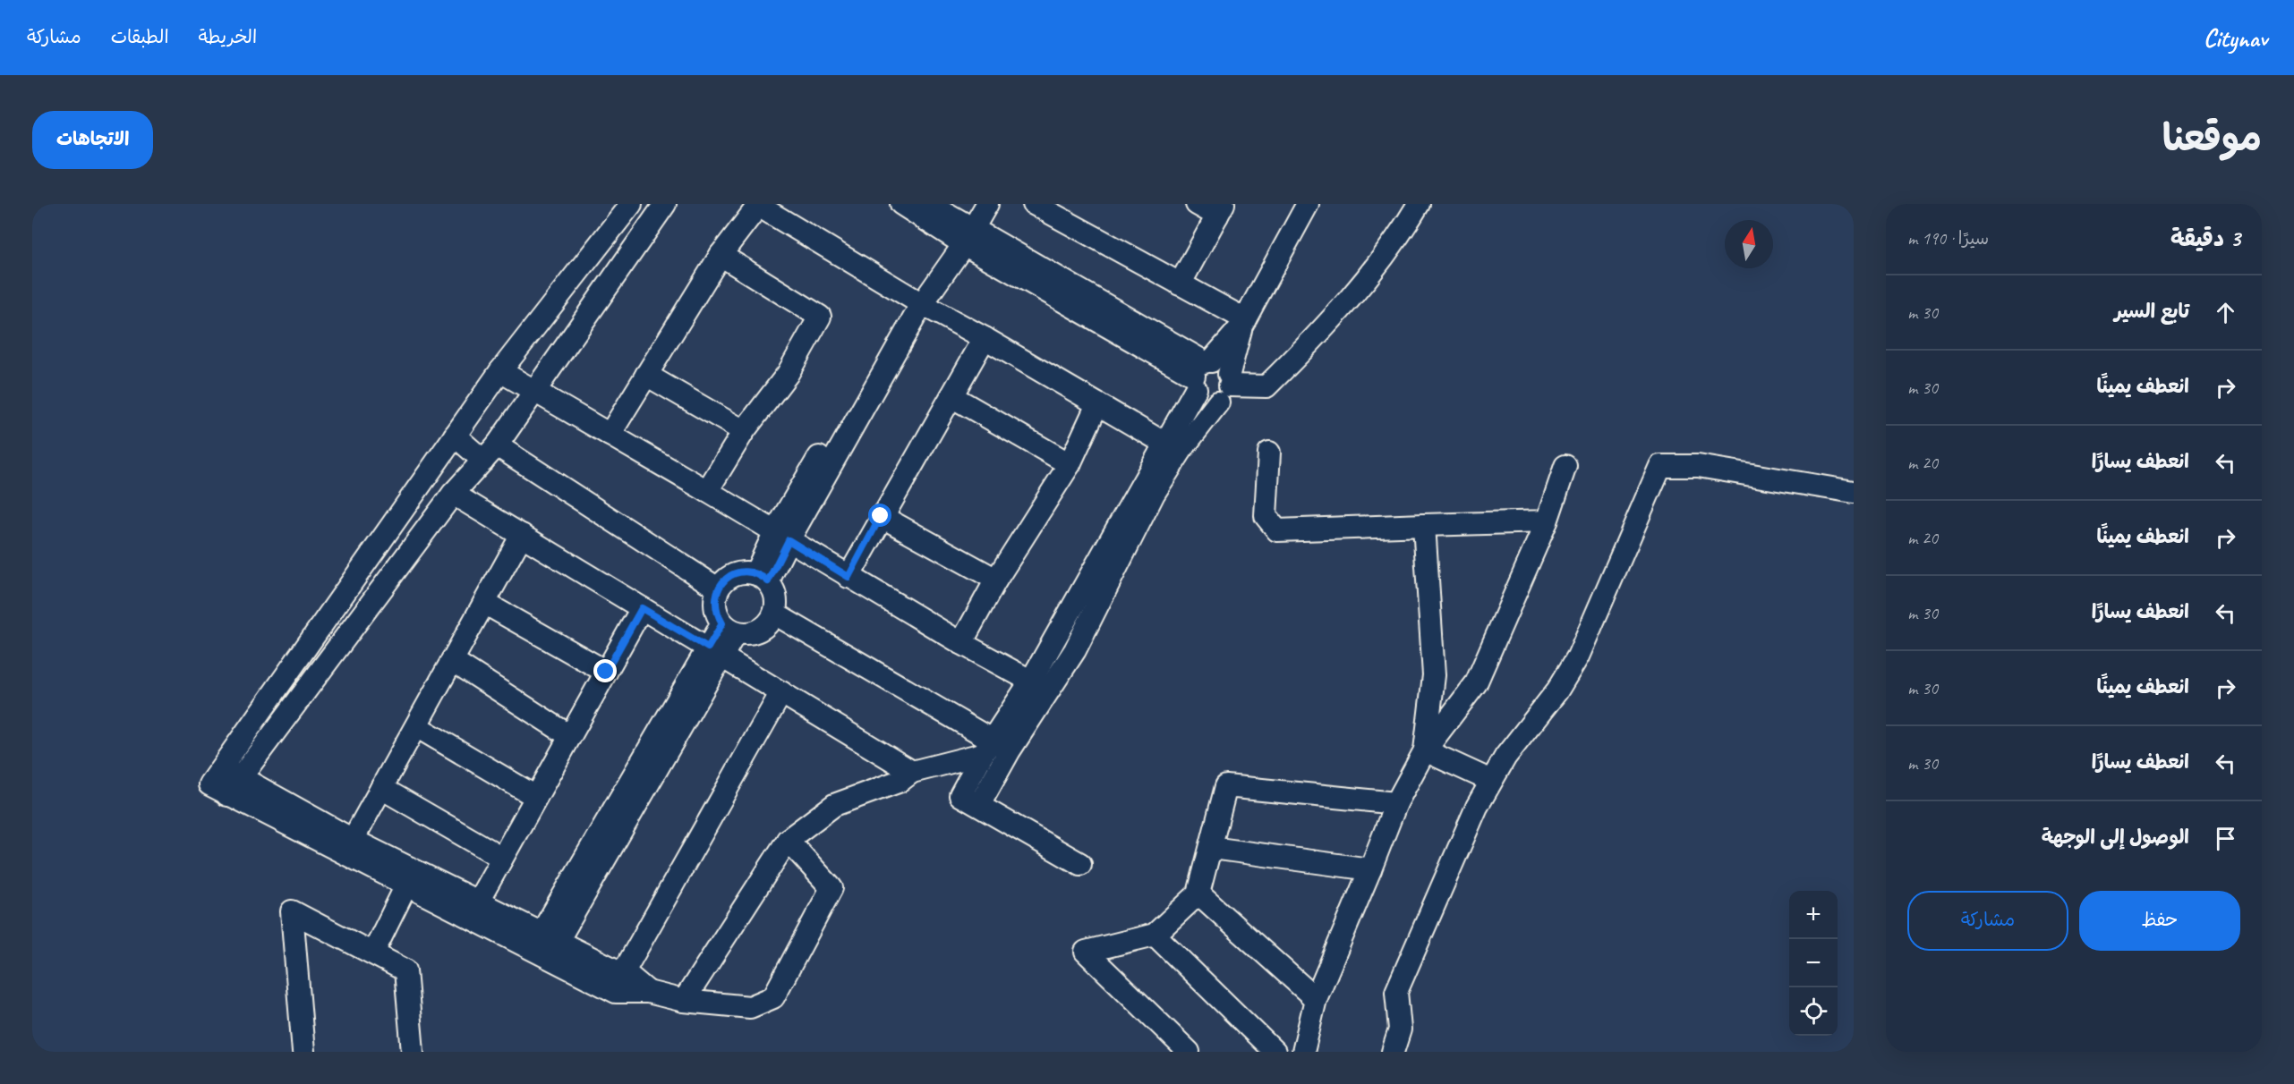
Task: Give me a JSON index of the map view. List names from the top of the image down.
{
  "north": "top",
  "page": {
    "header": "Citynav",
    "nav": ["الخريطة", "الطبقات", "مشاركة"],
    "title": "موقعنا",
    "buttons": [
      "الاتجاهات",
      ["حفظ", "مشاركة"]
    ],
    "heading": ["3 دقيقة", "سيرًا · 190 m"],
    "list": [
      ["تابع السير", "30 m"],
      ["انعطف يمينًا", "30 m"],
      ["انعطف يسارًا", "20 m"],
      ["انعطف يمينًا", "20 m"],
      ["انعطف يسارًا", "30 m"],
      ["انعطف يمينًا", "30 m"],
      ["انعطف يسارًا", "30 m"],
      "الوصول إلى الوجهة"
    ],
    "map_buttons": ["+", "−"]
  }
}
